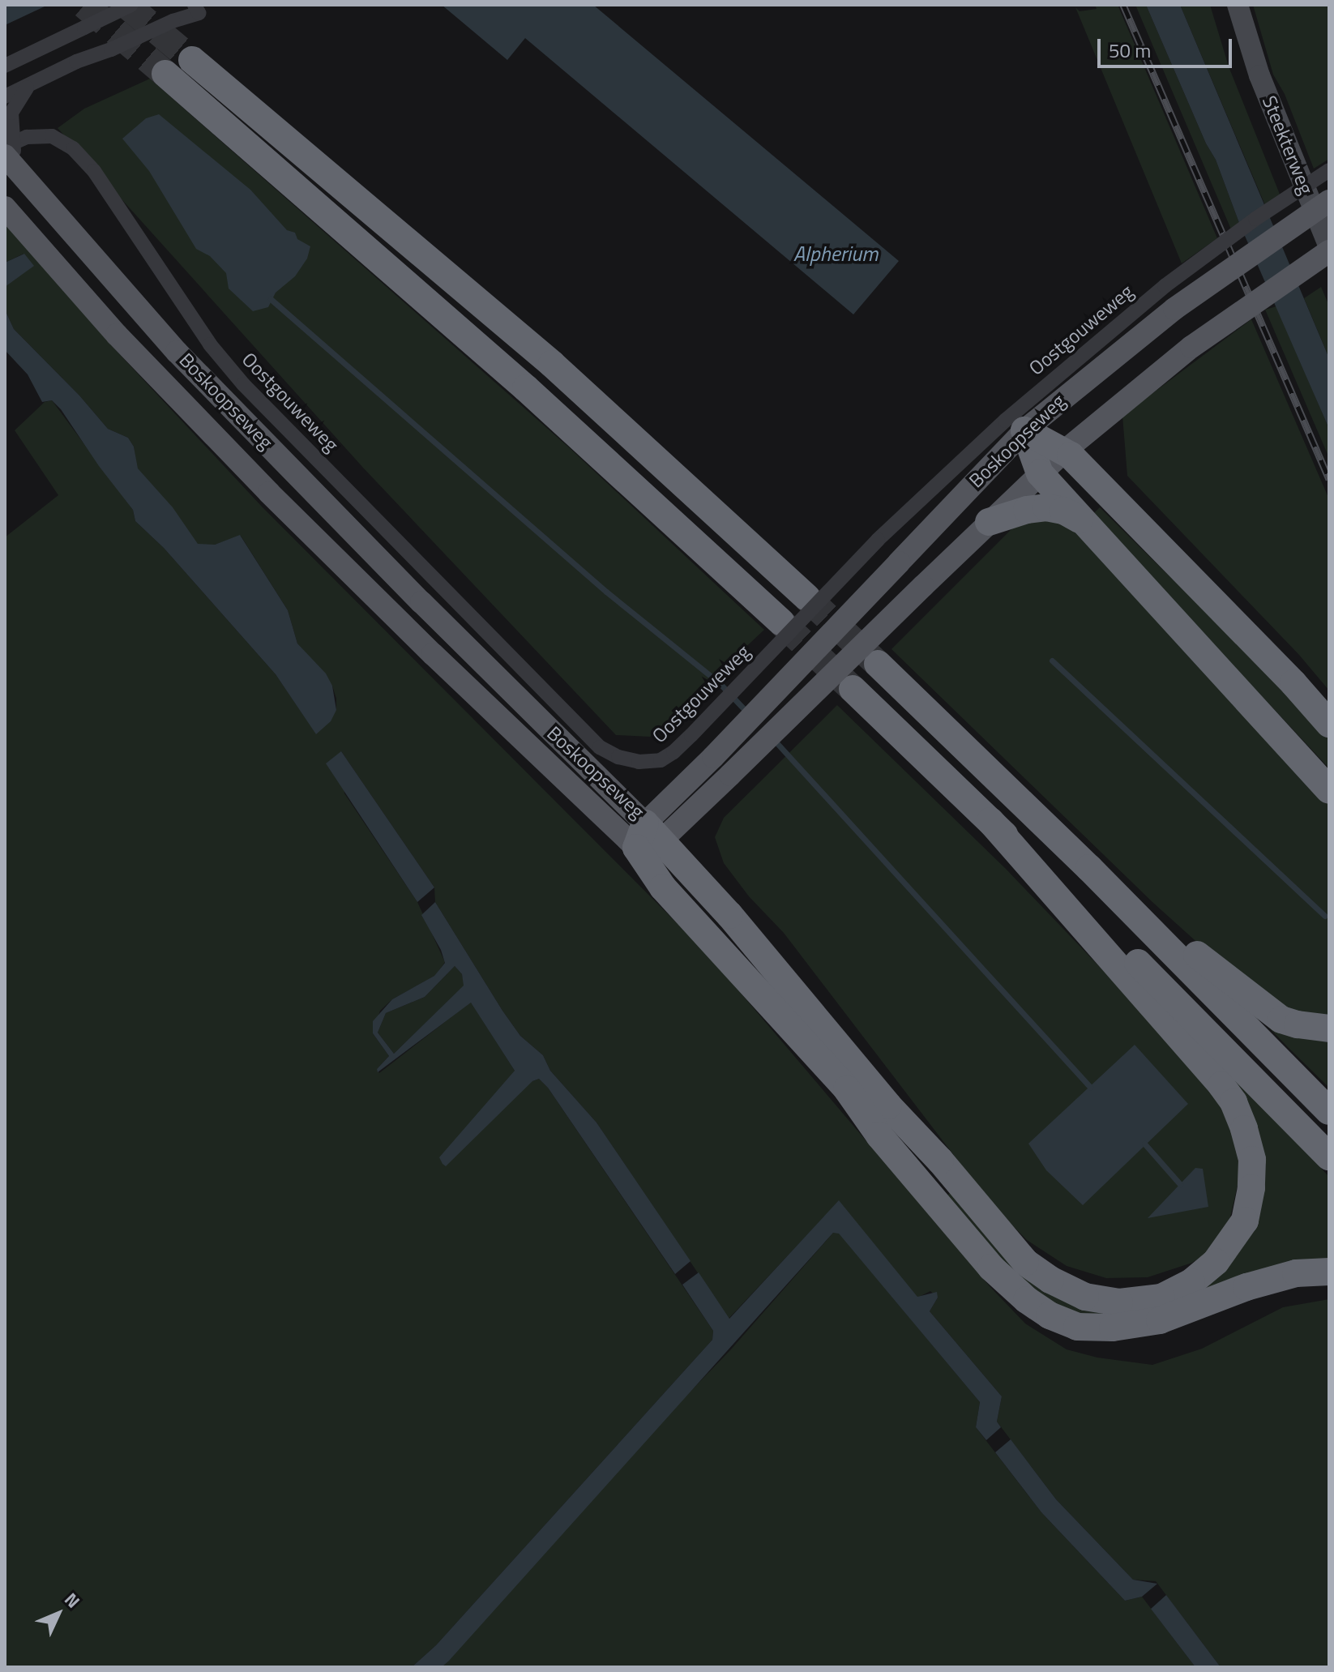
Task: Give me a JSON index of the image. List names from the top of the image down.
{
  "streets": {
    "main road": ["Steekterweg", "Boskoopseweg"],
    "street": ["Oostgouweweg"]
  },
  "crossings": [
    ["Steekterweg", "Boskoopseweg"],
    ["Oostgouweweg", "Boskoopseweg"]
  ],
  "water": ["Alpherium"],
  "scale_bar": "50 m",
  "north": "top right"
}
